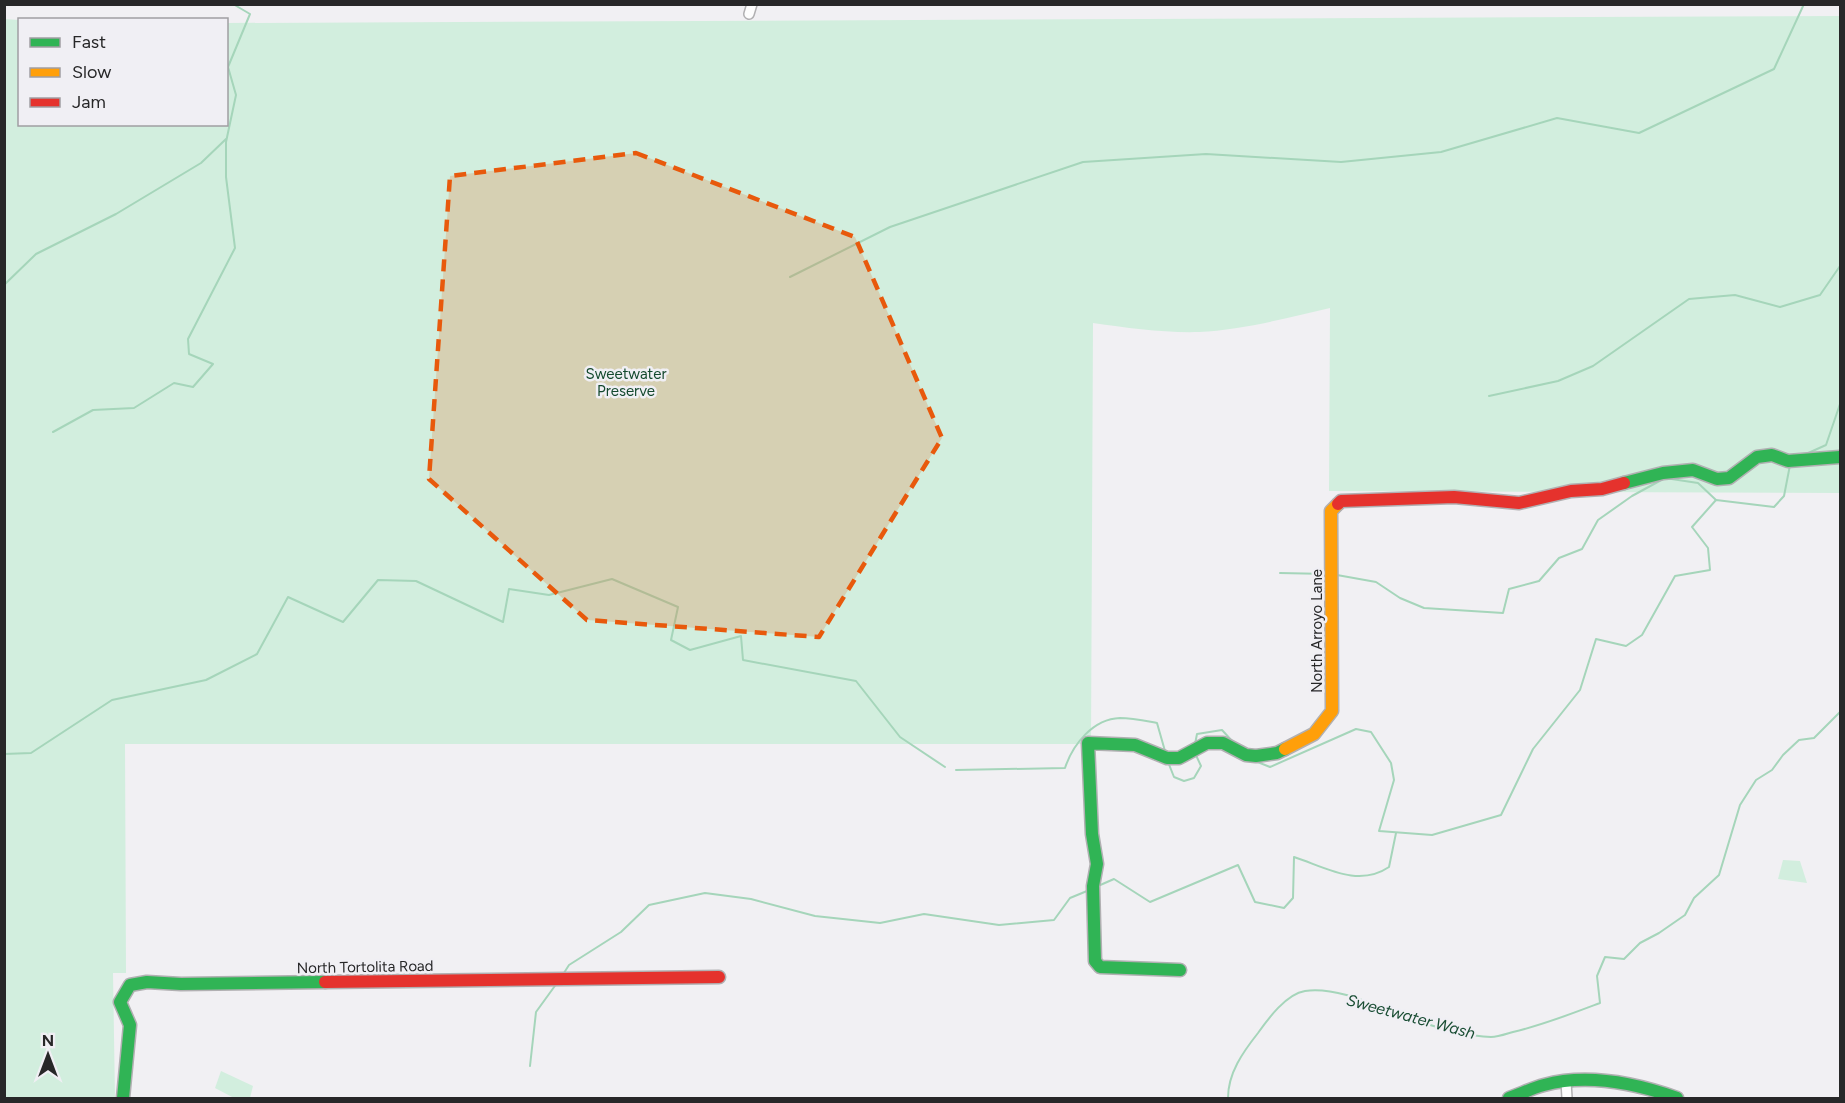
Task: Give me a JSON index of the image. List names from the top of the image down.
{
  "streets": {
    "street": ["North Arroyo Lane", "North Tortolita Road"]
  },
  "water": ["Sweetwater Wash"],
  "parks": ["Sweetwater Preserve"],
  "legend": ["Fast", "Slow", "Jam"],
  "north": "top"
}
